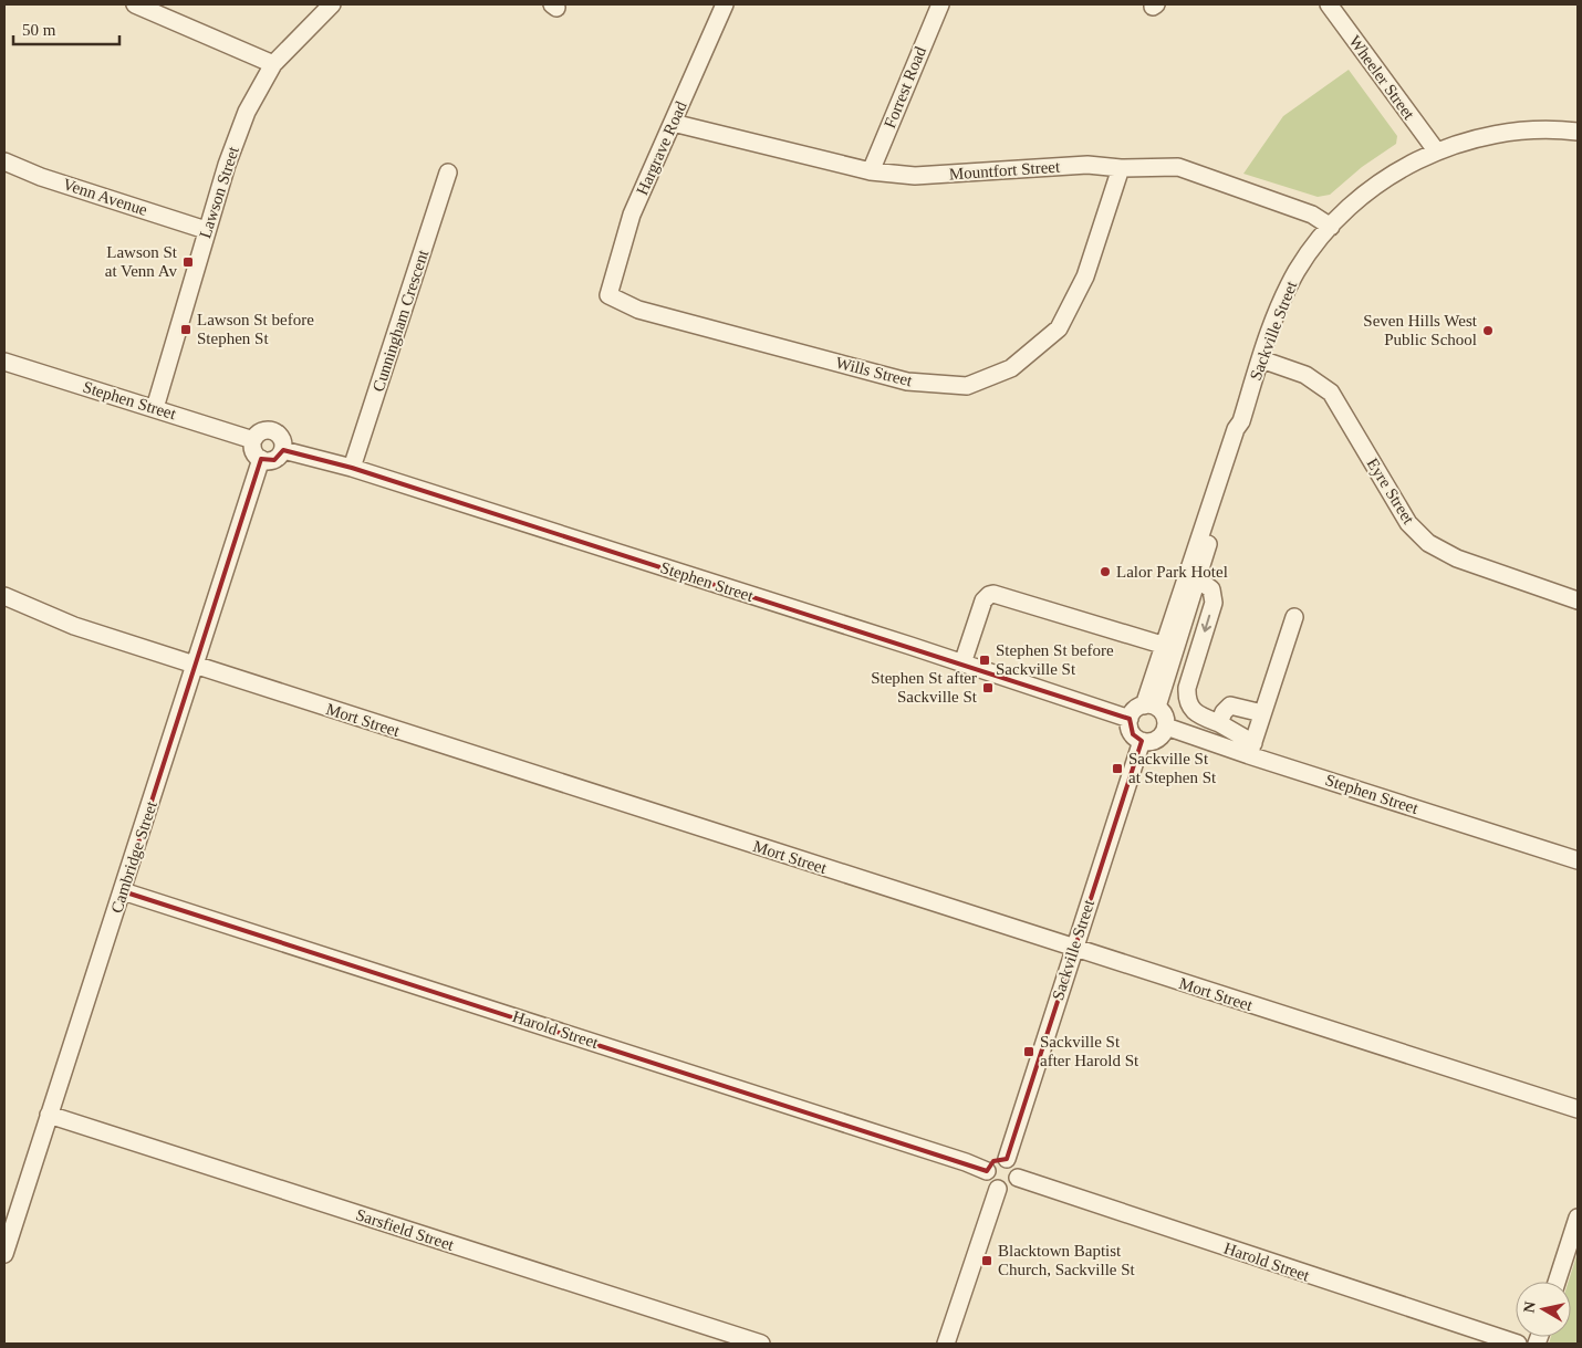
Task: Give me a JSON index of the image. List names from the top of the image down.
{
  "streets": {
    "street": [
      "Wheeler Street",
      "Forrest Road",
      "Hargrave Road",
      "Mountfort Street",
      "Lawson Street",
      "Venn Avenue",
      "Cunningham Crescent",
      "Sackville Street",
      "Wills Street",
      "Stephen Street",
      "Eyre Street",
      "Mort Street",
      "Cambridge Street",
      "Harold Street",
      "Sarsfield Street"
    ]
  },
  "crossings": [
    ["Wheeler Street", "Sackville Street"],
    ["Forrest Road", "Mountfort Street"],
    ["Hargrave Road", "Mountfort Street"],
    ["Hargrave Road", "Wills Street"],
    ["Mountfort Street", "Sackville Street"],
    ["Mountfort Street", "Wills Street"],
    ["Lawson Street", "Venn Avenue"],
    ["Lawson Street", "Stephen Street"],
    ["Cunningham Crescent", "Stephen Street"],
    ["Sackville Street", "Stephen Street"],
    ["Sackville Street", "Eyre Street"],
    ["Sackville Street", "Mort Street"],
    ["Sackville Street", "Harold Street"],
    ["Stephen Street", "Cambridge Street"],
    ["Mort Street", "Cambridge Street"],
    ["Cambridge Street", "Harold Street"],
    ["Cambridge Street", "Sarsfield Street"]
  ],
  "places": {
    "transit": [
      "Lawson St at Venn Av",
      "Lawson St before Stephen St",
      "Stephen St before Sackville St",
      "Stephen St after Sackville St",
      "Sackville St at Stephen St",
      "Sackville St after Harold St",
      "Blacktown Baptist Church, Sackville St"
    ],
    "other": ["Seven Hills West Public School", "Lalor Park Hotel"]
  },
  "scale_bar": "50 m",
  "north": "left"
}
